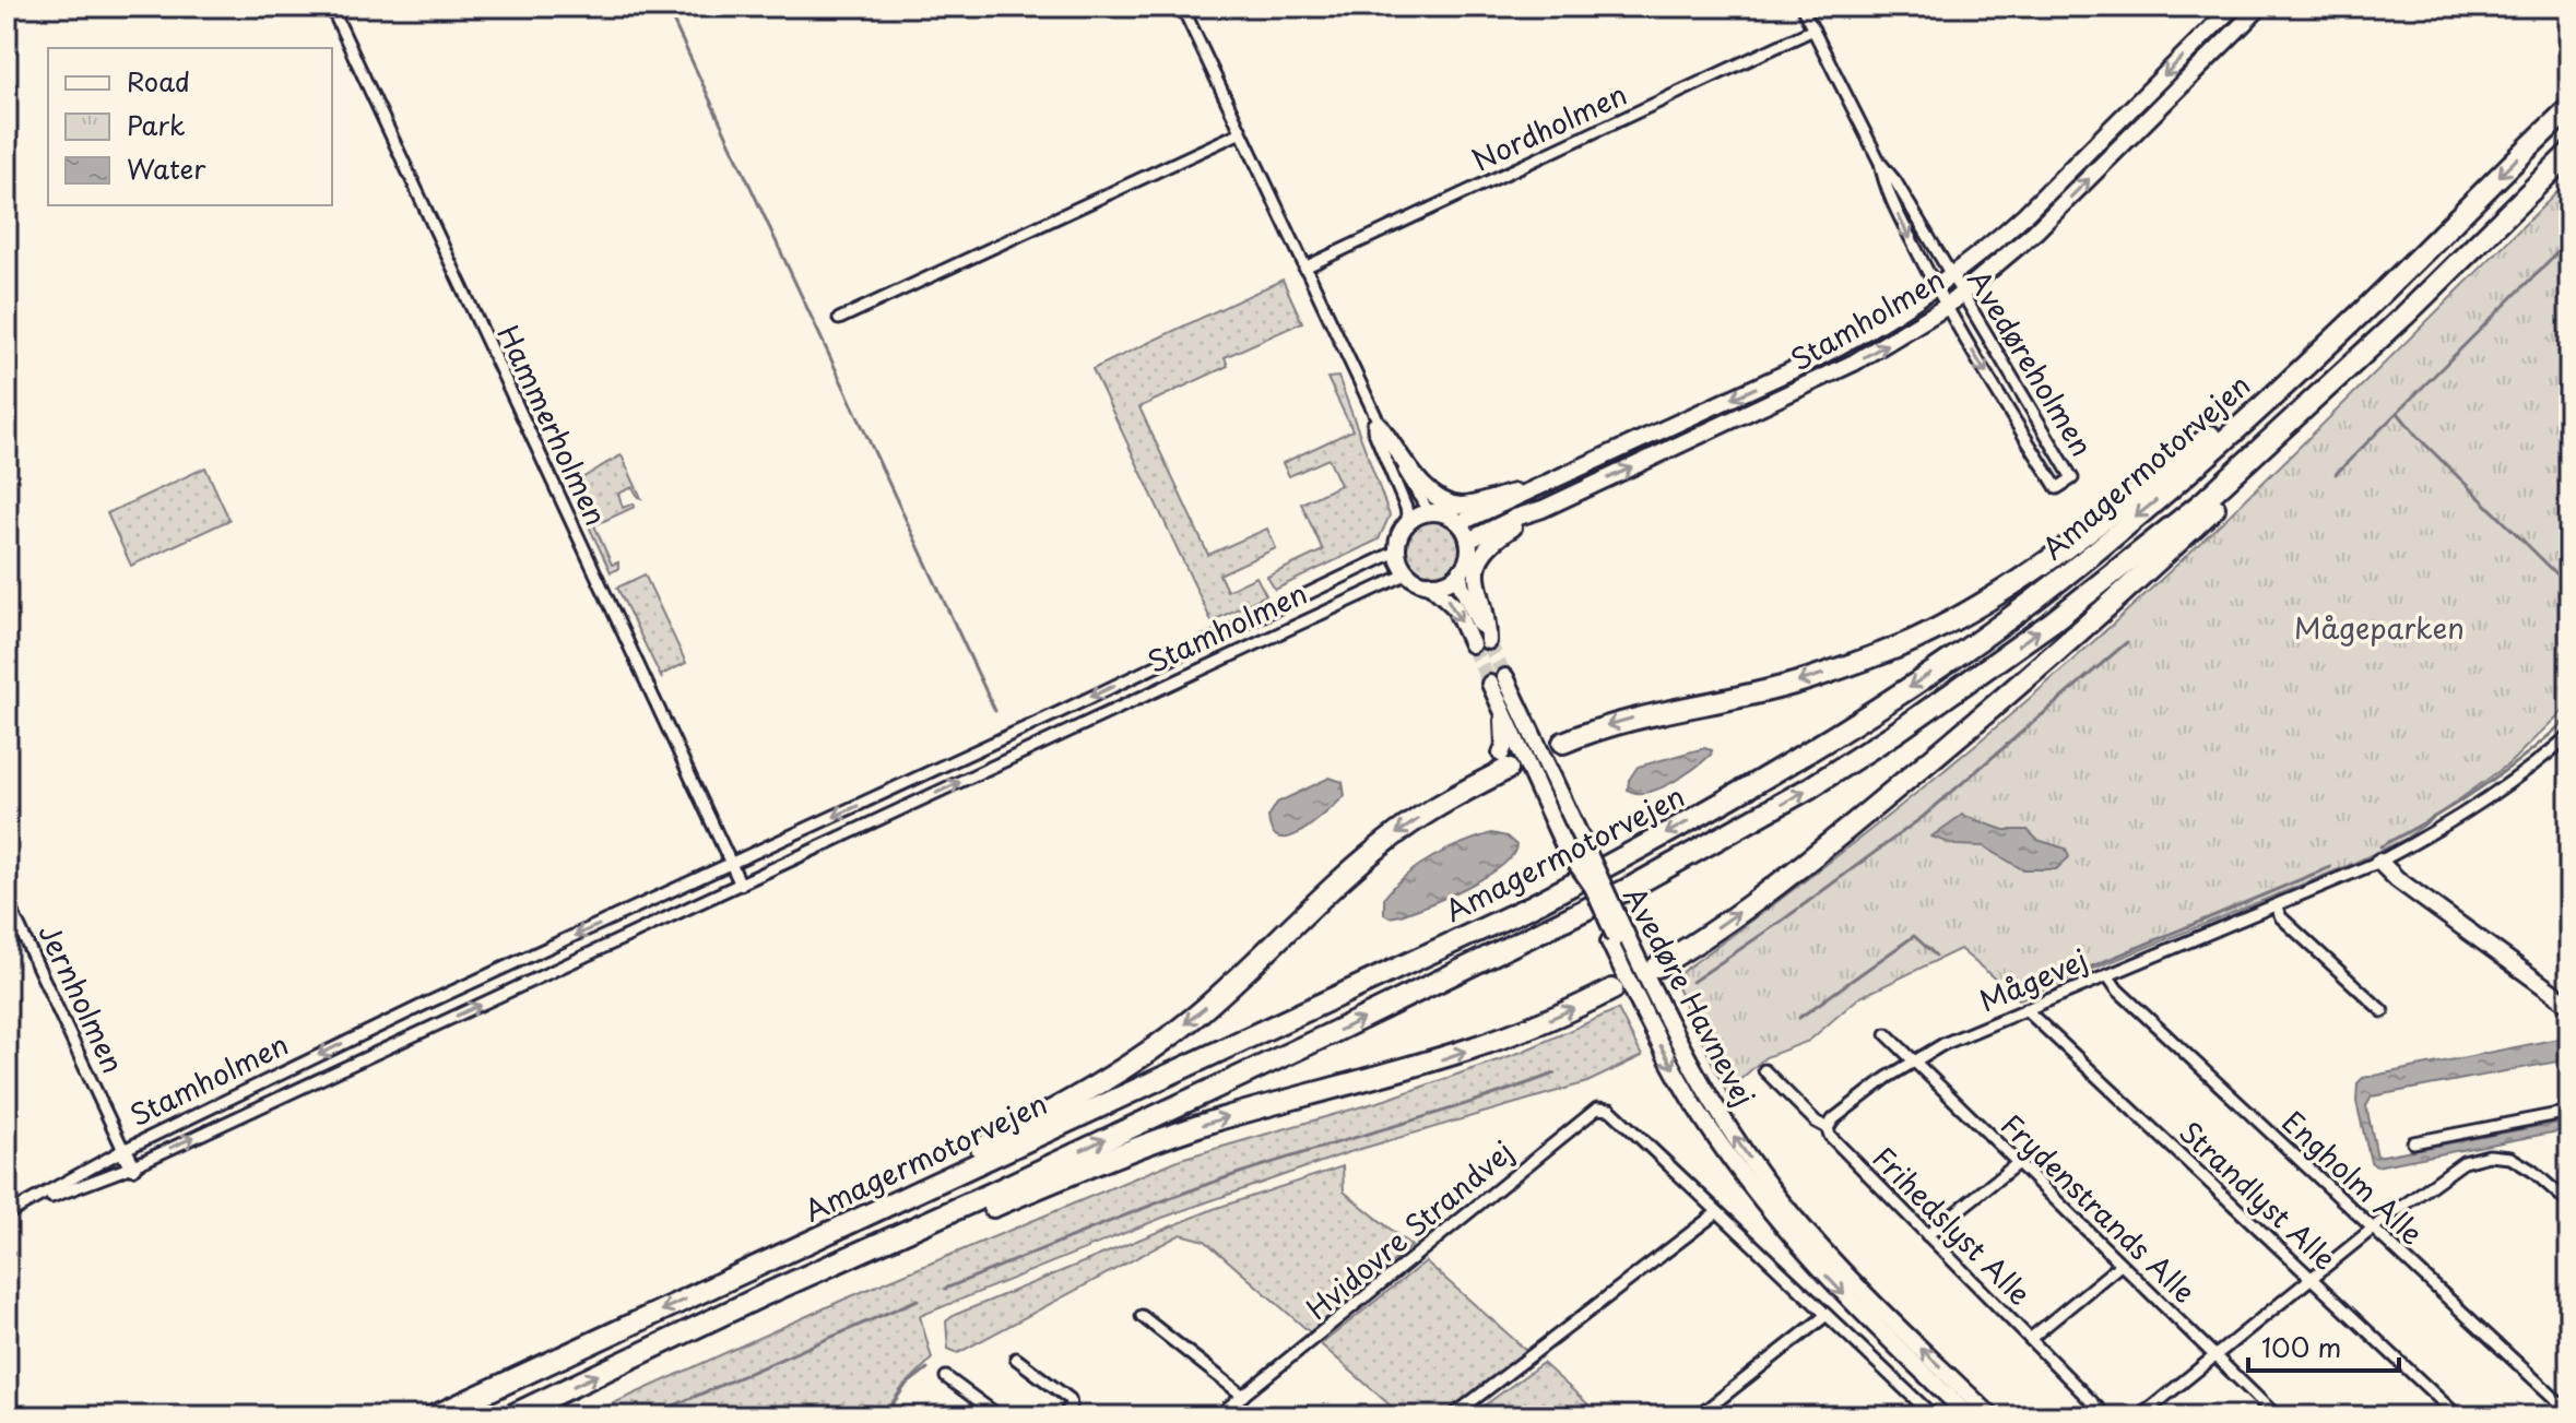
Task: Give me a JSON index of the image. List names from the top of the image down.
{
  "streets": {
    "highway": ["Amagermotorvejen"],
    "street": [
      "Nordholmen",
      "Stamholmen",
      "Avedøreholmen",
      "Hammerholmen",
      "Mågevej",
      "Avedøre Havnevej",
      "Jernholmen",
      "Engholm Alle",
      "Strandlyst Alle",
      "Frydenstrands Alle",
      "Frihedslyst Alle",
      "Hvidovre Strandvej"
    ]
  },
  "crossings": [
    ["Nordholmen", "Avedøreholmen"],
    ["Stamholmen", "Avedøreholmen"],
    ["Stamholmen", "Hammerholmen"],
    ["Stamholmen", "Jernholmen"],
    ["Mågevej", "Engholm Alle"],
    ["Mågevej", "Strandlyst Alle"],
    ["Mågevej", "Frydenstrands Alle"],
    ["Mågevej", "Frihedslyst Alle"]
  ],
  "parks": ["Mågeparken"],
  "legend": ["Road", "Park", "Water"],
  "scale_bar": "100 m"
}
